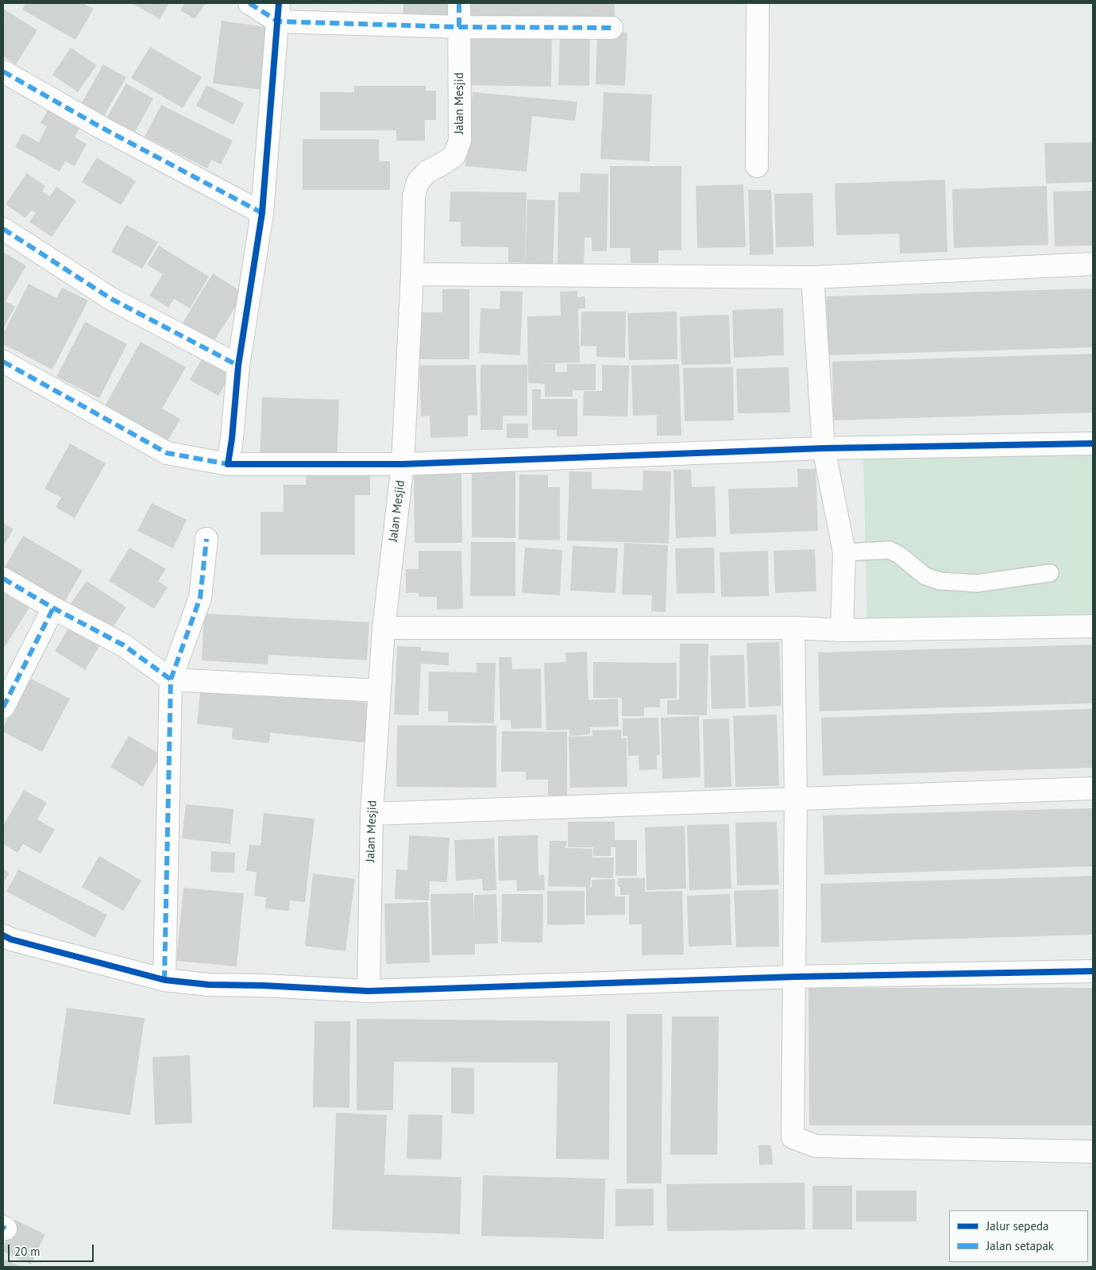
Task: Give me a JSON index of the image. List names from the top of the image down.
{
  "streets": {
    "street": ["Jalan Mesjid"]
  },
  "legend": ["Jalur sepeda", "Jalan setapak"],
  "scale_bar": "20 m"
}
